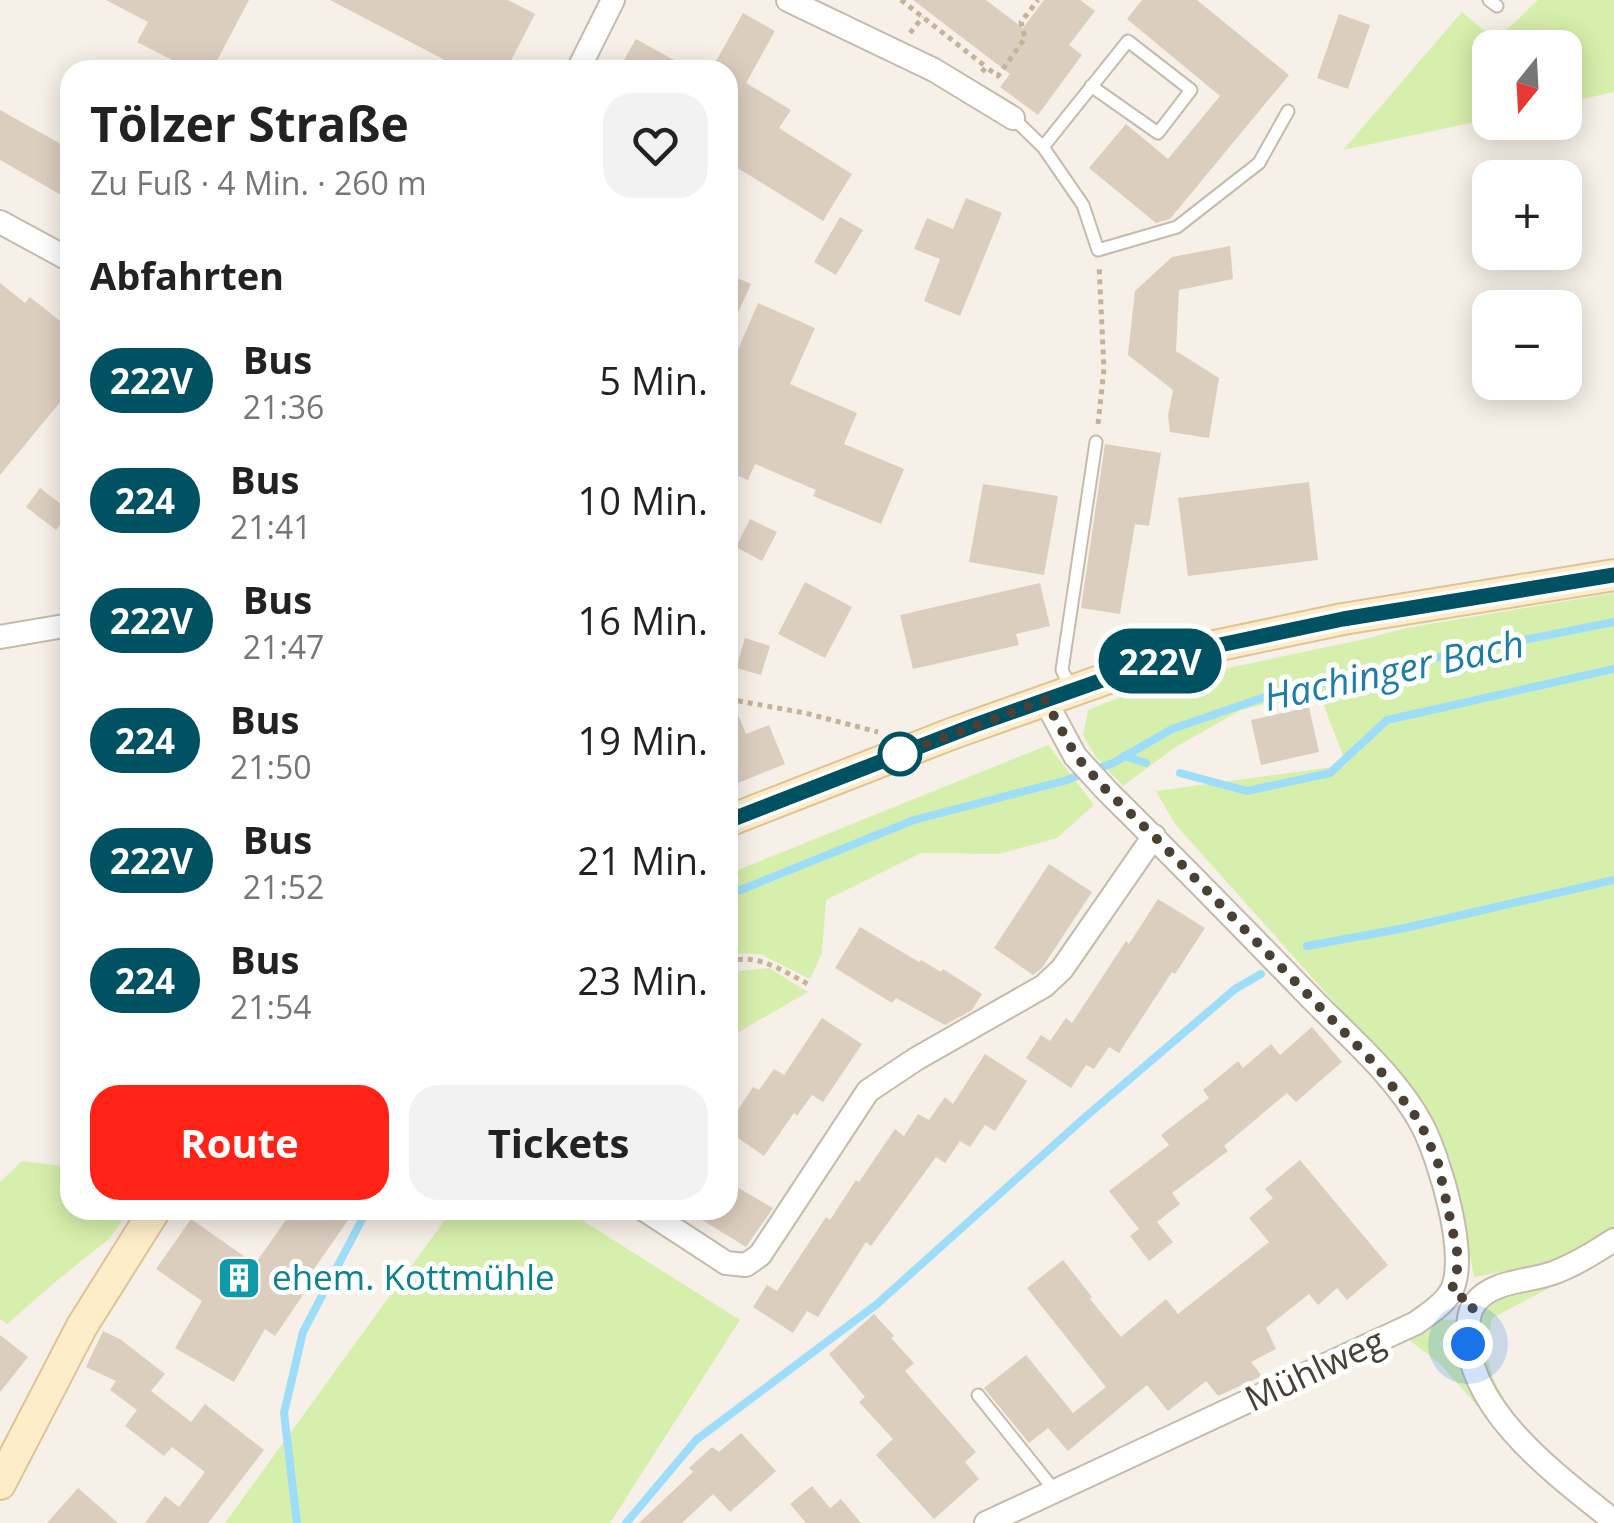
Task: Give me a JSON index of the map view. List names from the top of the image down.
{
  "streets": {
    "street": ["Mühlweg"]
  },
  "water": ["Hachinger Bach"],
  "places": {
    "building": ["ehem. Kottmühle"]
  },
  "lines": ["bus line 222V"],
  "north": "bottom",
  "page": {
    "on_map": "222V",
    "map_buttons": ["+", "−"],
    "heading": [
      ["Tölzer Straße", "Zu Fuß · 4 Min. · 260 m"],
      "Abfahrten"
    ],
    "list": [
      {
        "mark": "222V",
        "name": "Bus",
        "note": "21:36",
        "value": "5 Min."
      },
      {
        "mark": "224",
        "name": "Bus",
        "note": "21:41",
        "value": "10 Min."
      },
      {
        "mark": "222V",
        "name": "Bus",
        "note": "21:47",
        "value": "16 Min."
      },
      {
        "mark": "224",
        "name": "Bus",
        "note": "21:50",
        "value": "19 Min."
      },
      {
        "mark": "222V",
        "name": "Bus",
        "note": "21:52",
        "value": "21 Min."
      },
      {
        "mark": "224",
        "name": "Bus",
        "note": "21:54",
        "value": "23 Min."
      }
    ],
    "buttons": ["Route", "Tickets"]
  }
}
